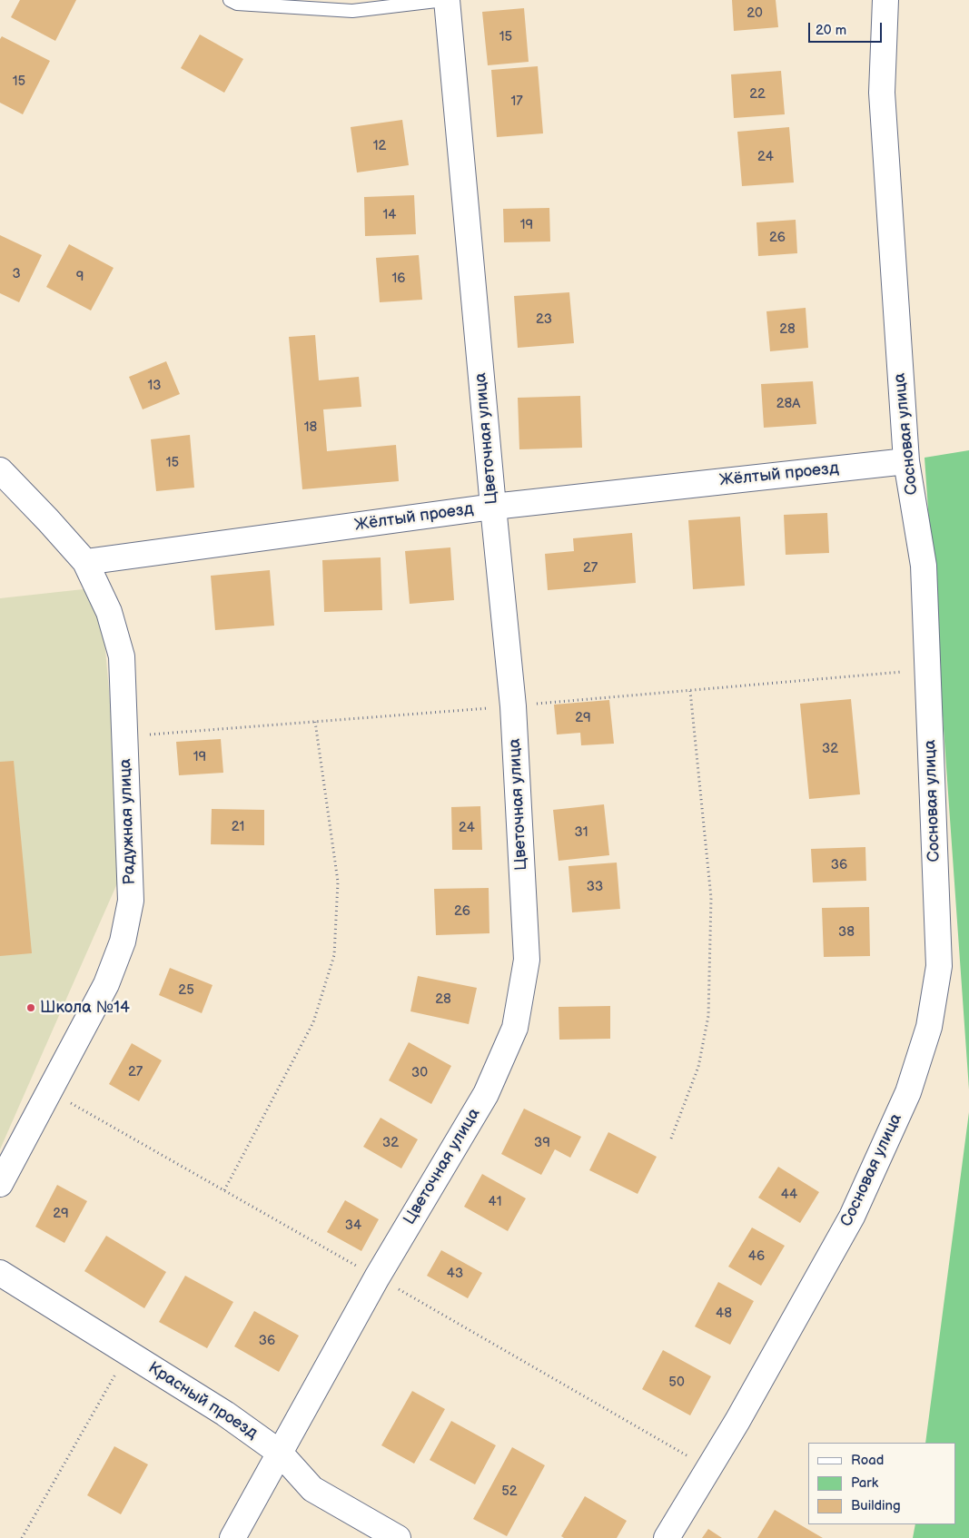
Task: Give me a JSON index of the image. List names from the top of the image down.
{
  "streets": {
    "street": [
      "Сосновая улица",
      "Цветочная улица",
      "Жёлтый проезд",
      "Радужная улица",
      "Красный проезд"
    ]
  },
  "crossings": [
    ["Сосновая улица", "Жёлтый проезд"],
    ["Цветочная улица", "Жёлтый проезд"],
    ["Цветочная улица", "Красный проезд"],
    ["Жёлтый проезд", "Радужная улица"]
  ],
  "places": ["Школа №14"],
  "house_numbers": [
    "20",
    "15",
    "15",
    "22",
    "17",
    "12",
    "24",
    "14",
    "19",
    "26",
    "3",
    "9",
    "16",
    "23",
    "28",
    "13",
    "28А",
    "18",
    "15",
    "27",
    "29",
    "32",
    "19",
    "21",
    "24",
    "31",
    "36",
    "33",
    "26",
    "38",
    "25",
    "28",
    "27",
    "30",
    "32",
    "39",
    "44",
    "41",
    "29",
    "34",
    "46",
    "43",
    "48",
    "36",
    "50",
    "52"
  ],
  "legend": ["Road", "Park", "Building"],
  "scale_bar": "20 m"
}
